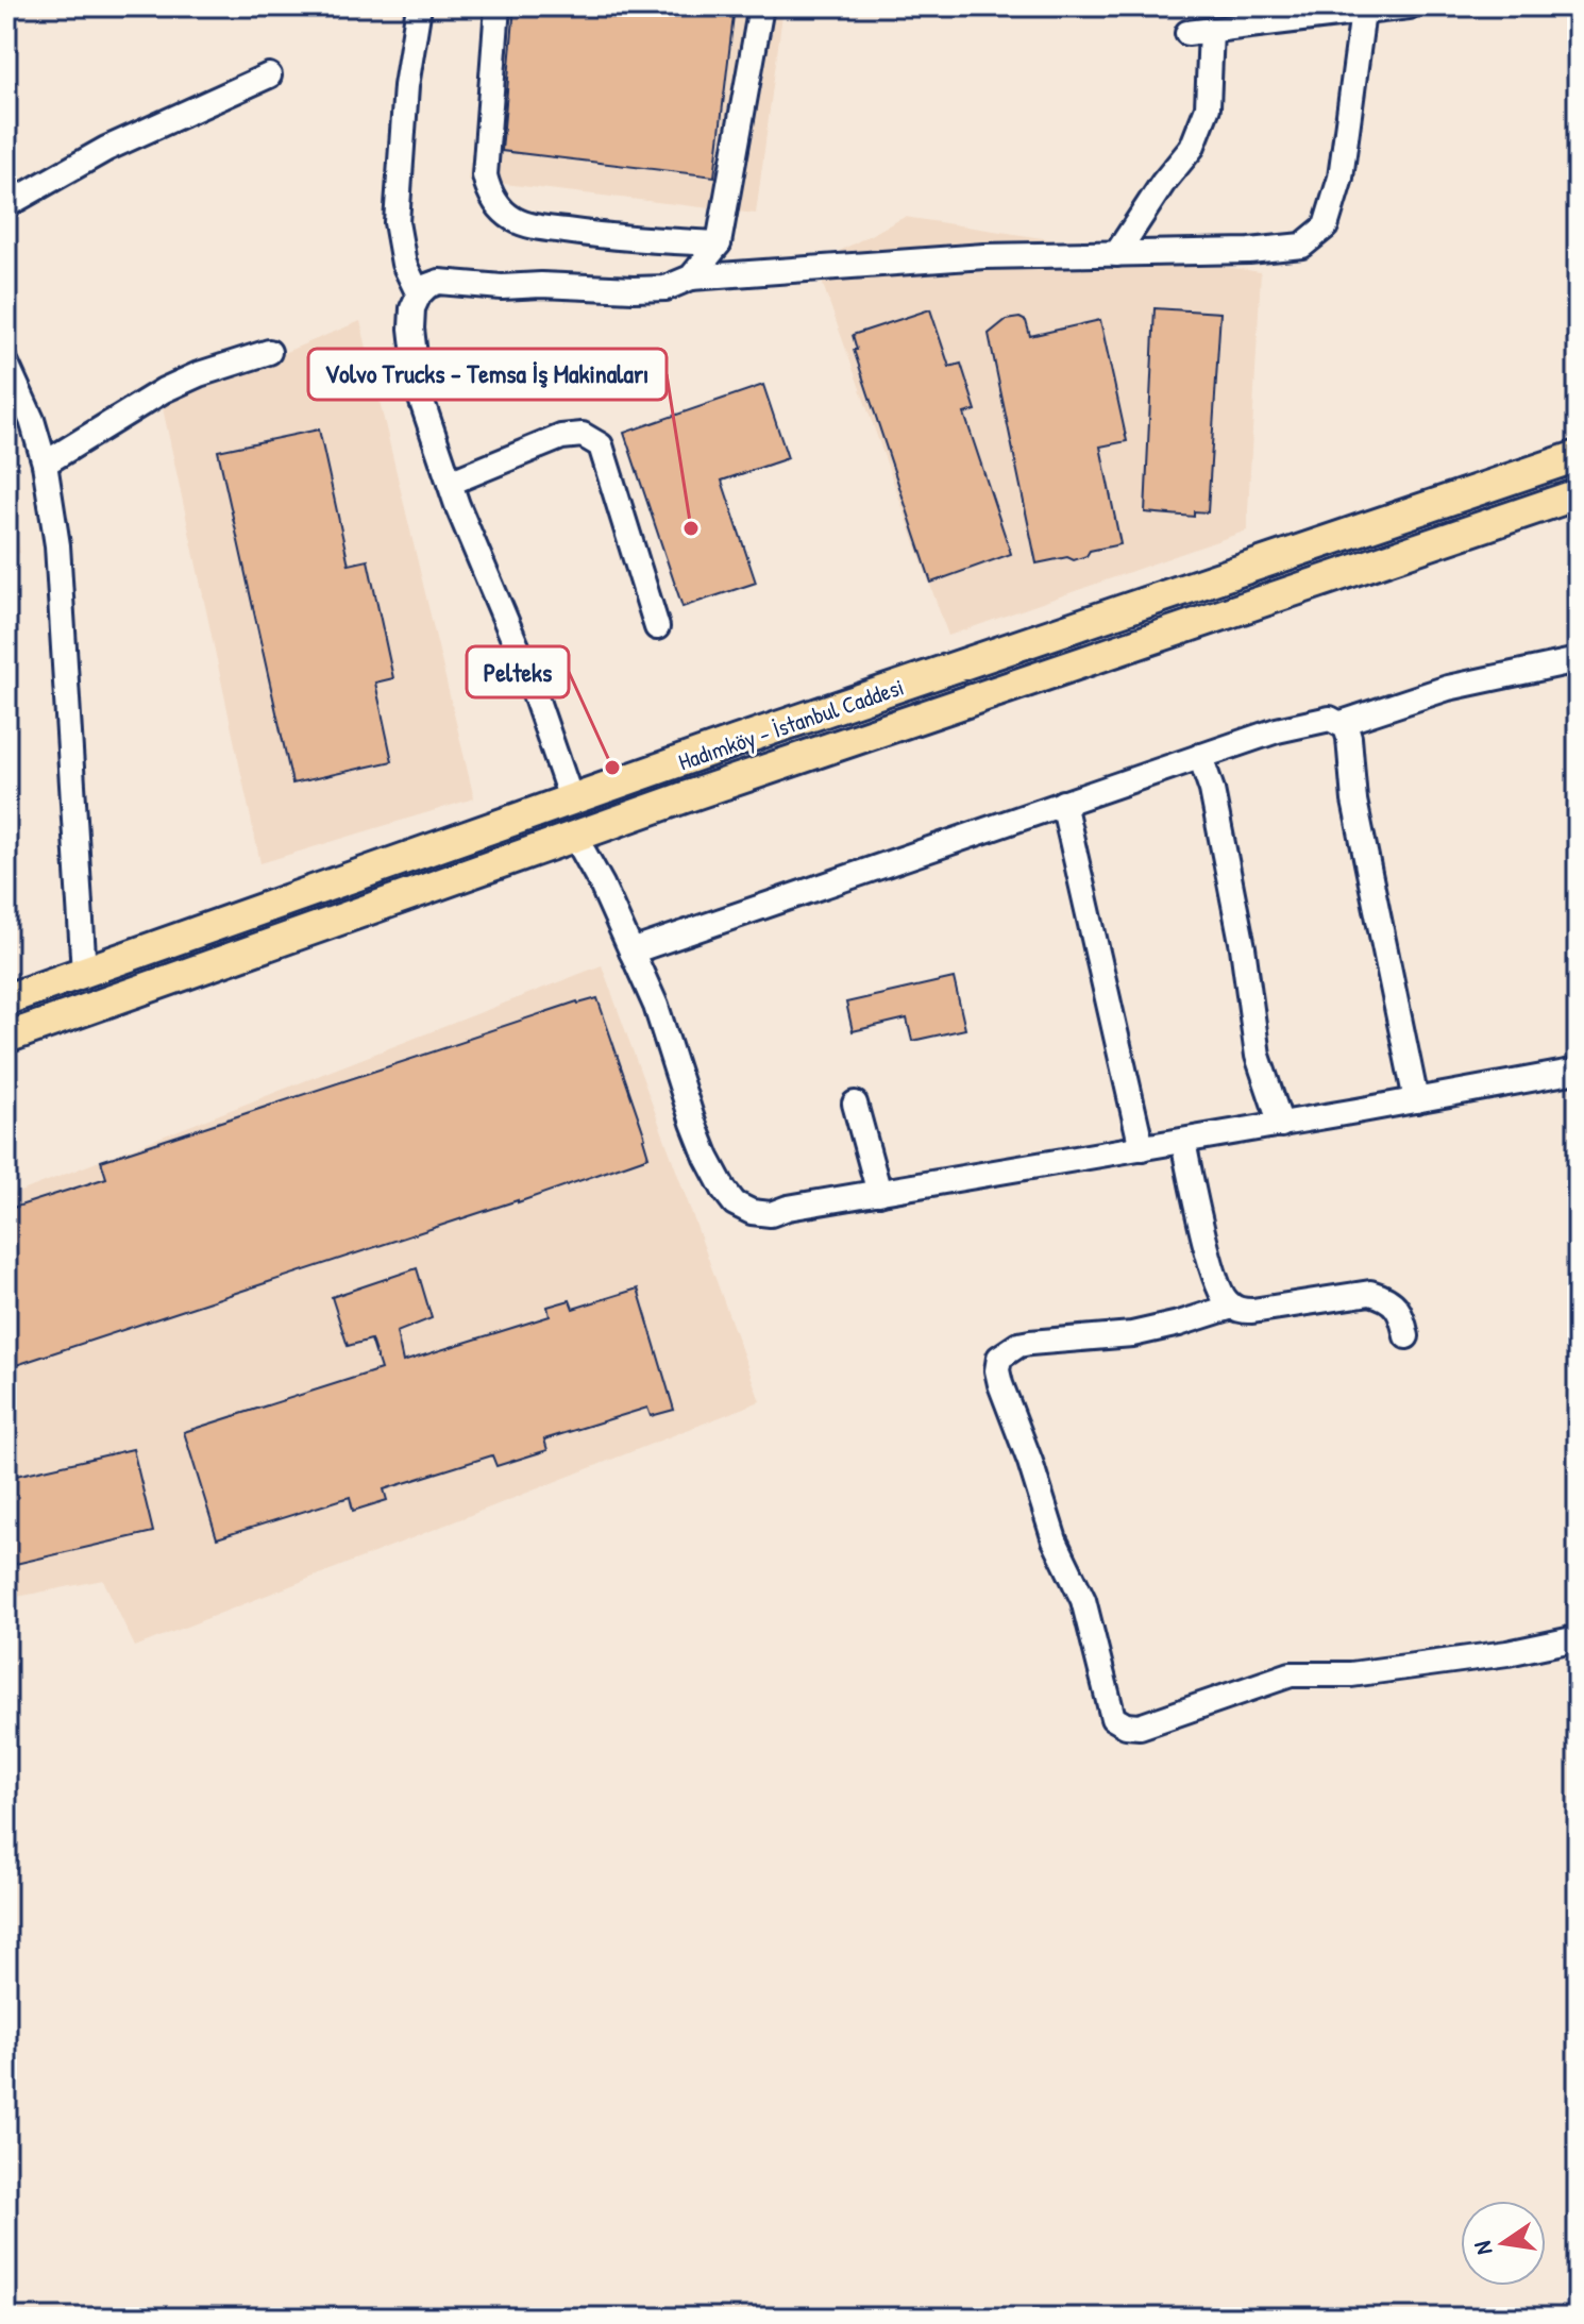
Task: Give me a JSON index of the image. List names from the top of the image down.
{
  "streets": {
    "main road": ["Hadımköy - İstanbul Caddesi"]
  },
  "places": ["Volvo Trucks - Temsa İş Makinaları", "Pelteks"],
  "north": "left"
}
